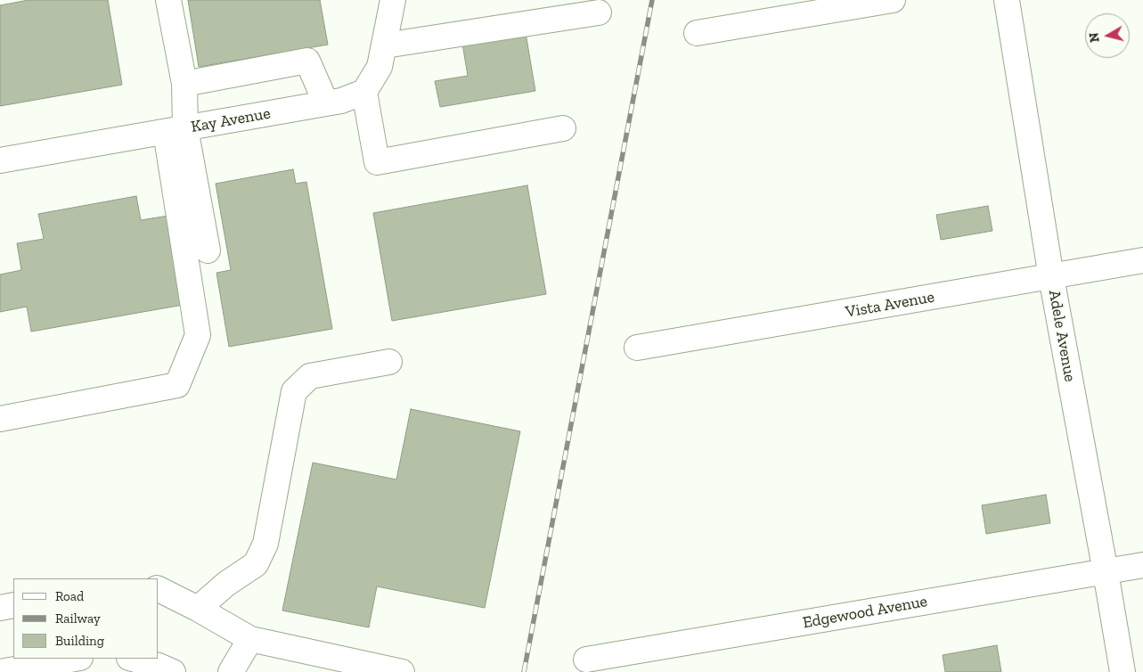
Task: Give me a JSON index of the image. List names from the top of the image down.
{
  "streets": {
    "street": [
      "Kay Avenue",
      "Vista Avenue",
      "Adele Avenue",
      "Edgewood Avenue"
    ]
  },
  "crossings": [
    ["Vista Avenue", "Adele Avenue"],
    ["Adele Avenue", "Edgewood Avenue"]
  ],
  "legend": ["Road", "Railway", "Building"],
  "north": "left"
}
